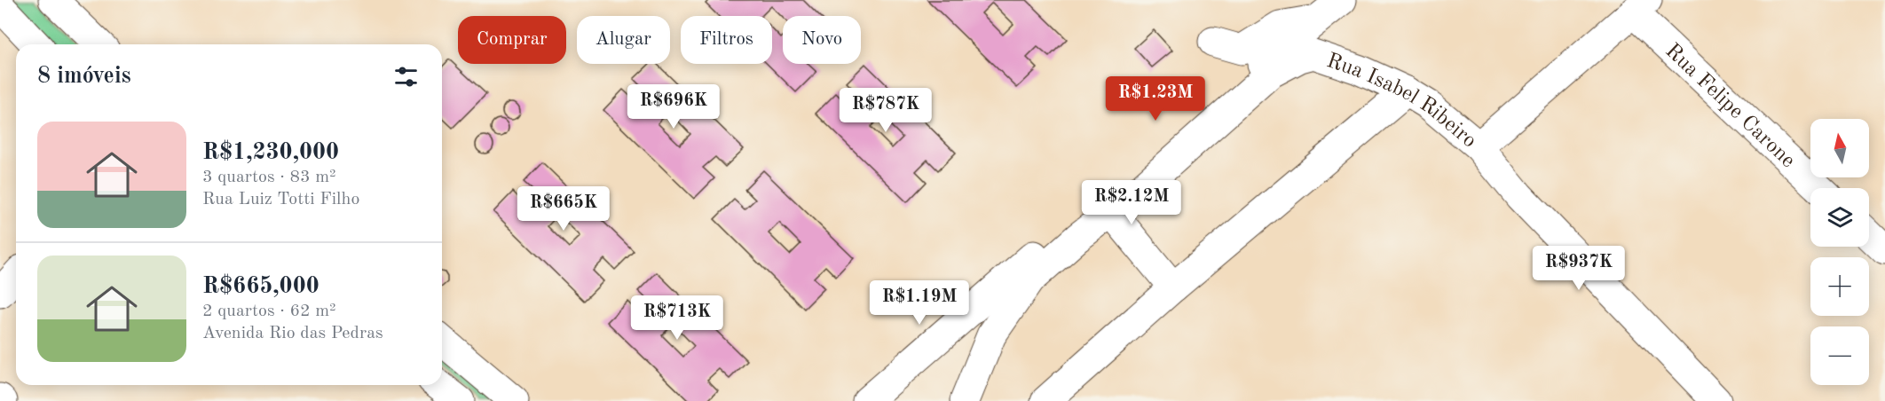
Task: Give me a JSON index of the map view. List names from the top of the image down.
{
  "streets": {
    "street": ["Rua Isabel Ribeiro", "Rua Felipe Carone"]
  },
  "crossings": [
    ["Rua Isabel Ribeiro", "Rua Felipe Carone"]
  ],
  "north": "top",
  "page": {
    "chip": [
      "Comprar",
      "Alugar",
      "Filtros",
      "Novo"
    ],
    "heading": "8 imóveis",
    "price": [
      "R$1.23M",
      "R$696K",
      "R$787K",
      "R$2.12M",
      "R$665K",
      "R$937K",
      "R$1.19M",
      "R$713K"
    ],
    "list": [
      {
        "name": "R$1,230,000",
        "note": "3 quartos · 83 m² · Rua Luiz Totti Filho"
      },
      {
        "name": "R$665,000",
        "note": "2 quartos · 62 m² · Avenida Rio das Pedras"
      }
    ],
    "map_buttons": ["+", "−"]
  }
}
